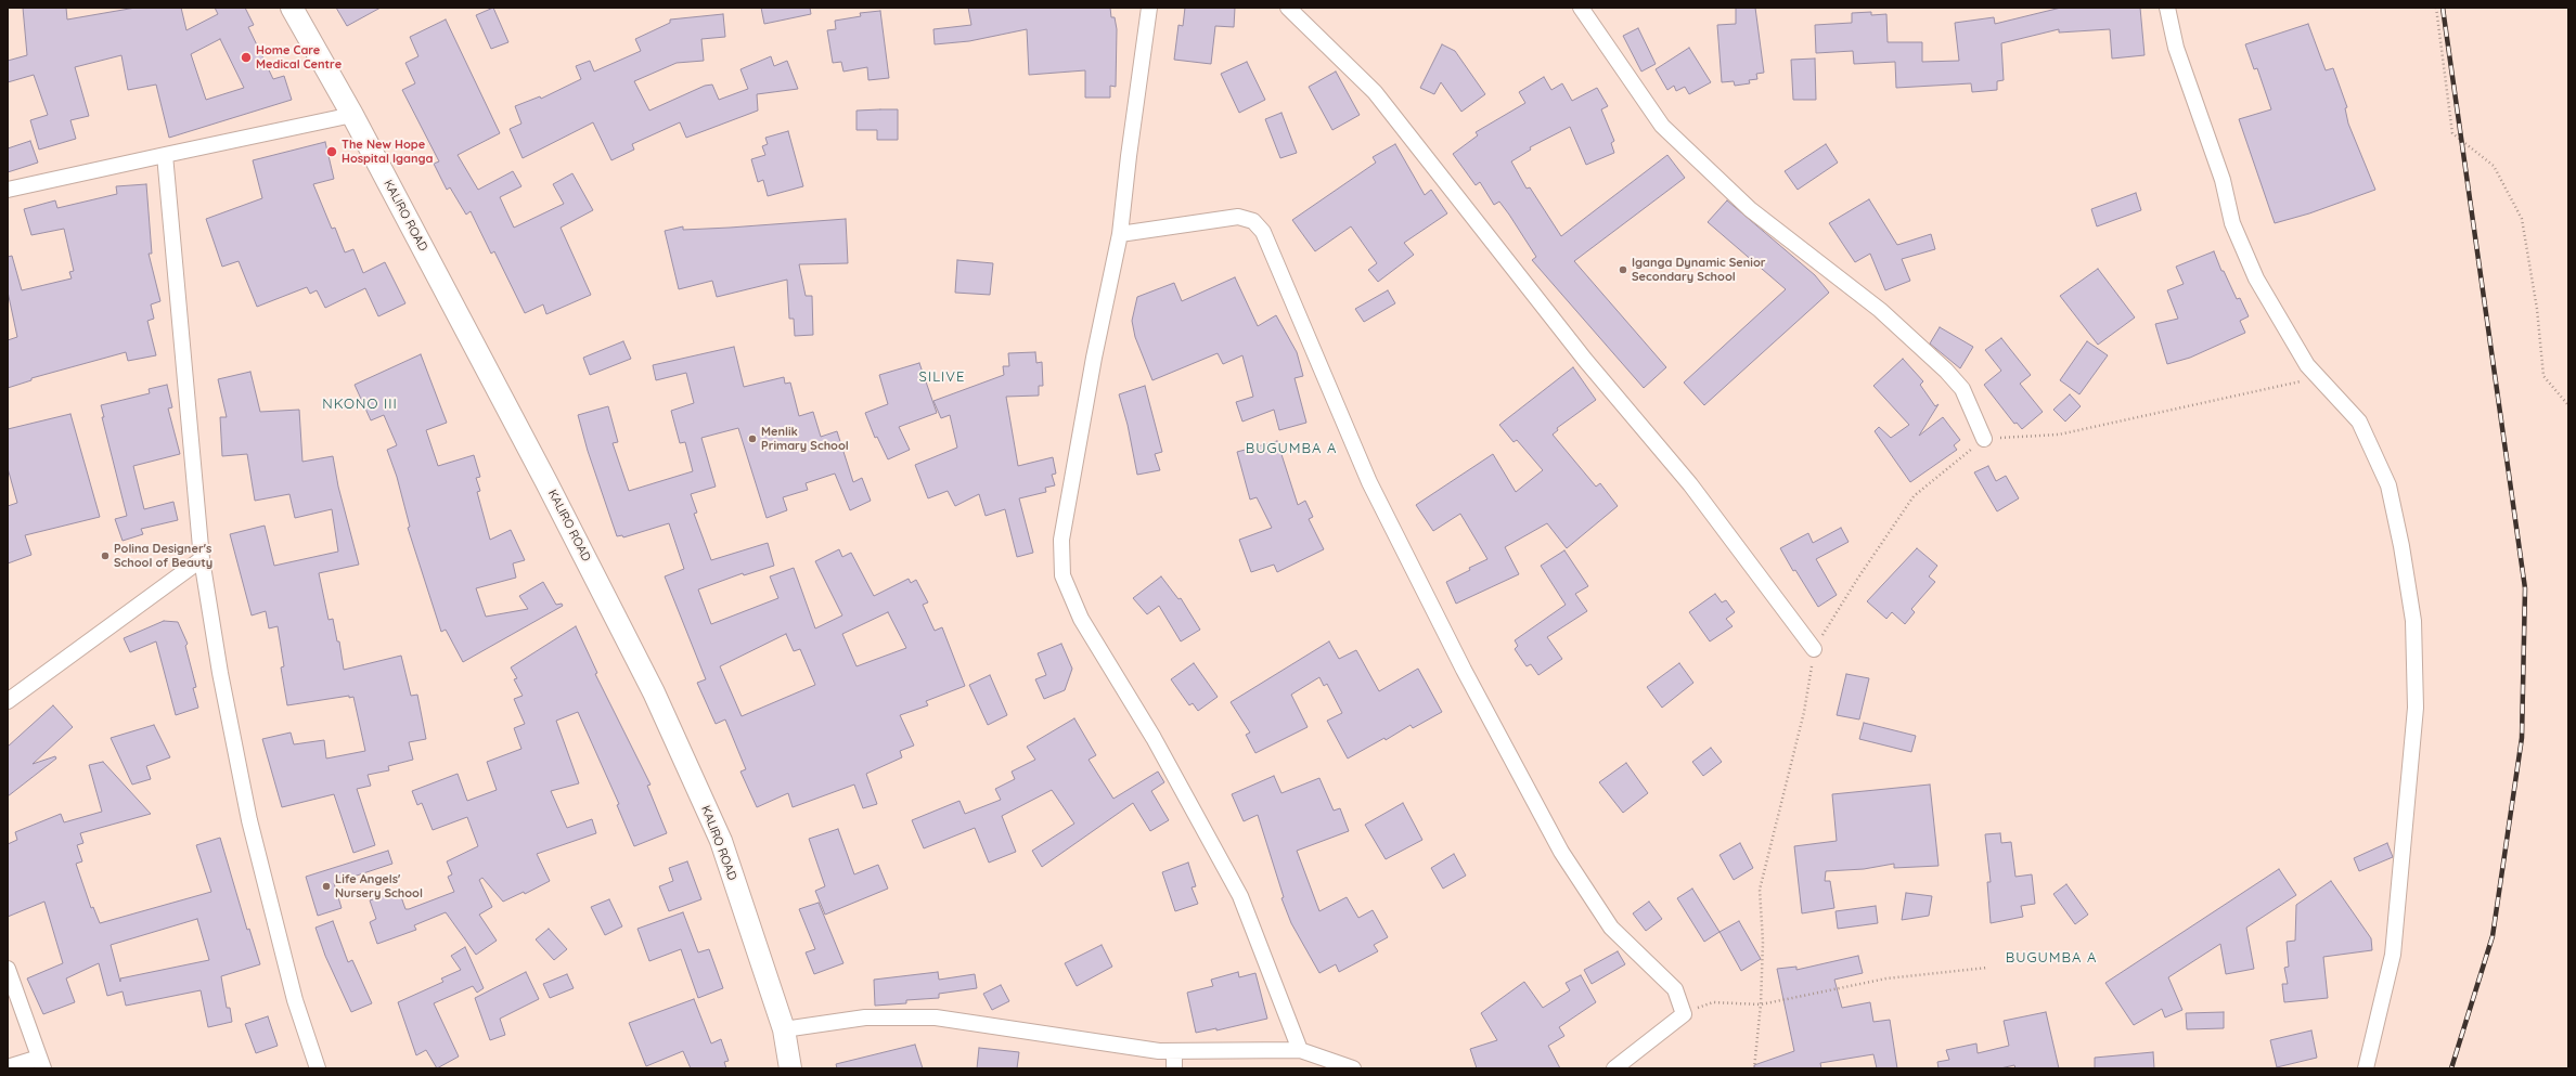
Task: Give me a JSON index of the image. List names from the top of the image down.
{
  "streets": {
    "main road": ["KALIRO ROAD"]
  },
  "districts": [
    "SILIVE",
    "NKONO III",
    "BUGUMBA A",
    "BUGUMBA A"
  ],
  "places": [
    "Home Care Medical Centre",
    "The New Hope Hospital Iganga",
    "Iganga Dynamic Senior Secondary School",
    "Menlik Primary School",
    "Polina Designer's School of Beauty",
    "Life Angels' Nursery School"
  ]
}
